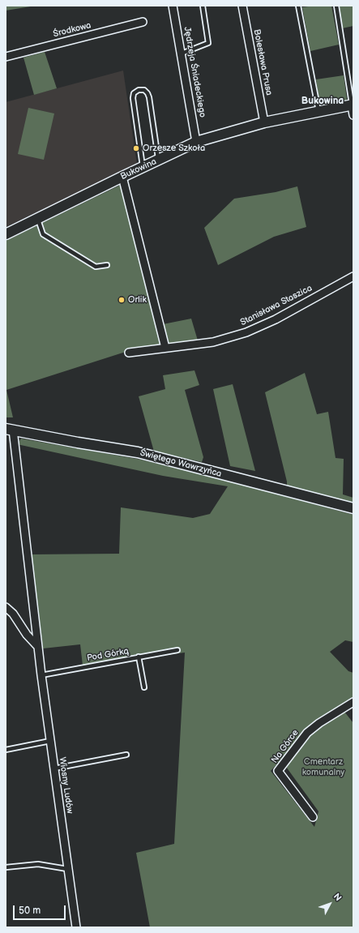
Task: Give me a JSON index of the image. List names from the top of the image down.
{
  "streets": {
    "street": [
      "Środkowa",
      "Bolesława Prusa",
      "Jędrzeja Śniadeckiego",
      "Bukowina",
      "Stanisława Staszica",
      "Świętego Wawrzyńca",
      "Na Górce",
      "Wiosny Ludów"
    ],
    "lane": ["Pod Górką"]
  },
  "crossings": [
    ["Bolesława Prusa", "Bukowina"],
    ["Jędrzeja Śniadeckiego", "Bukowina"],
    ["Świętego Wawrzyńca", "Wiosny Ludów"],
    ["Pod Górką", "Wiosny Ludów"]
  ],
  "districts": ["Bukowina"],
  "parks": ["Cmentarz komunalny"],
  "places": ["Orzesze Szkoła", "Orlik"],
  "scale_bar": "50 m",
  "north": "top right"
}
